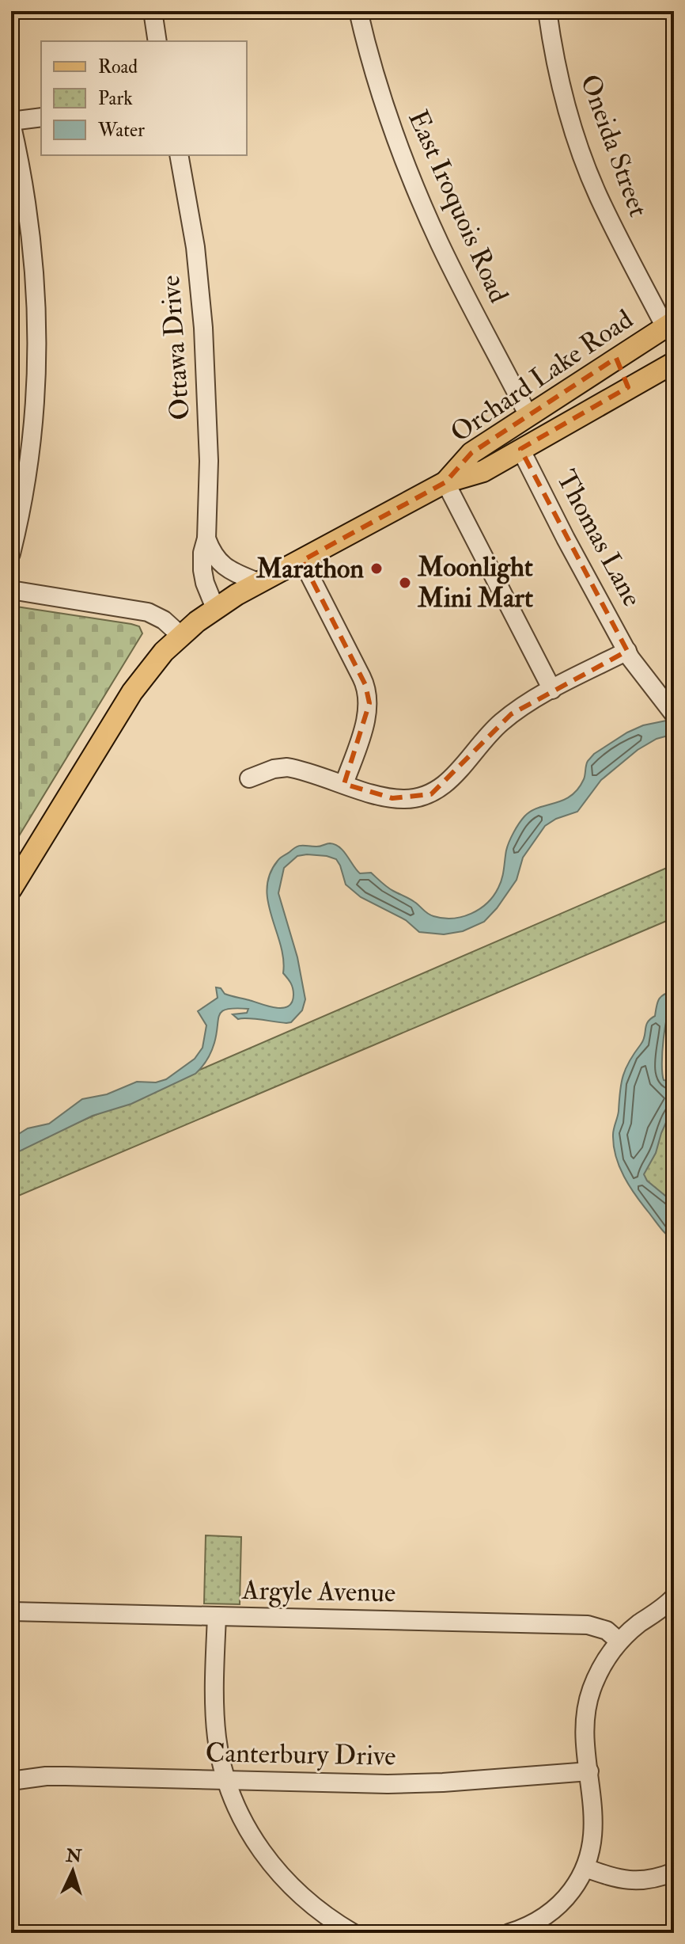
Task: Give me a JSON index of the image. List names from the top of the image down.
{
  "streets": {
    "main road": ["Orchard Lake Road"],
    "street": [
      "Oneida Street",
      "East Iroquois Road",
      "Ottawa Drive",
      "Thomas Lane",
      "Argyle Avenue",
      "Canterbury Drive"
    ]
  },
  "crossings": [
    ["Oneida Street", "Orchard Lake Road"],
    ["East Iroquois Road", "Orchard Lake Road"],
    ["Ottawa Drive", "Orchard Lake Road"],
    ["Orchard Lake Road", "Thomas Lane"]
  ],
  "places": ["Marathon", "Moonlight Mini Mart"],
  "legend": ["Road", "Park", "Water"],
  "north": "top"
}
